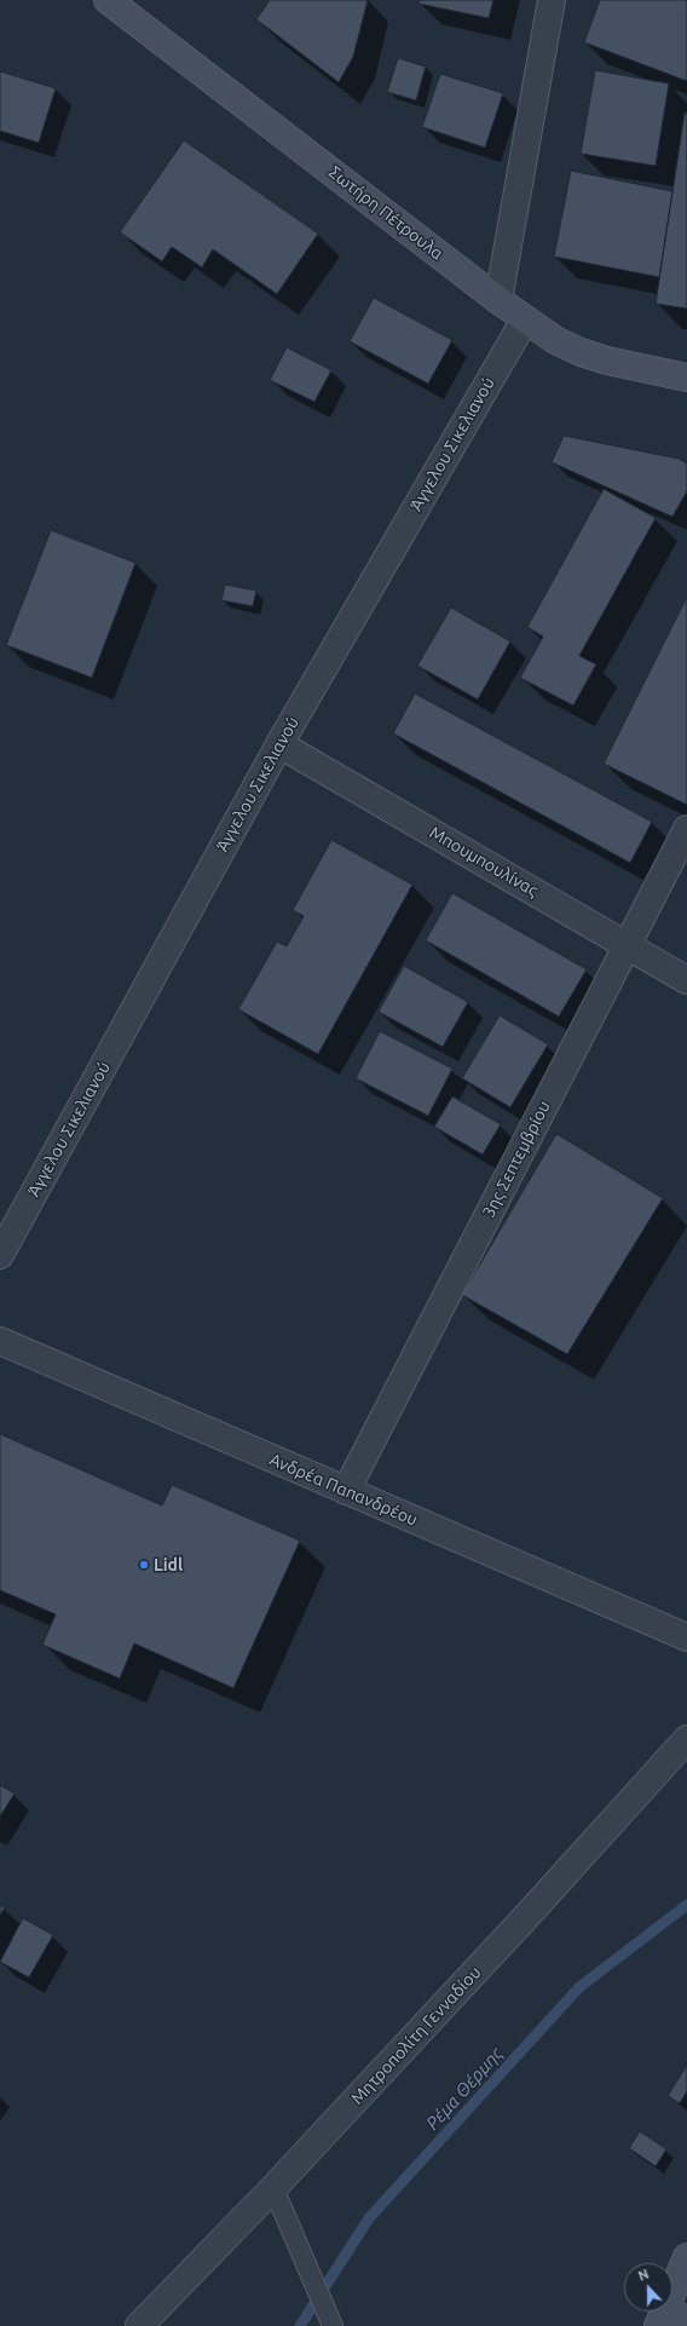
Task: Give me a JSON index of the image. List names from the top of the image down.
{
  "streets": {
    "street": [
      "Σωτήρη Πέτρουλα",
      "Άγγελου Σικελιανού",
      "Μπουμπουλίνας",
      "3ης Σεπτεμβρίου",
      "Ανδρέα Παπανδρέου",
      "Μητροπολίτη Γενναδίου"
    ]
  },
  "crossings": [
    ["Σωτήρη Πέτρουλα", "Άγγελου Σικελιανού"],
    ["Άγγελου Σικελιανού", "Μπουμπουλίνας"],
    ["Μπουμπουλίνας", "3ης Σεπτεμβρίου"],
    ["3ης Σεπτεμβρίου", "Ανδρέα Παπανδρέου"]
  ],
  "water": ["Ρέμα Θέρμης"],
  "places": ["Lidl"],
  "north": "top"
}
